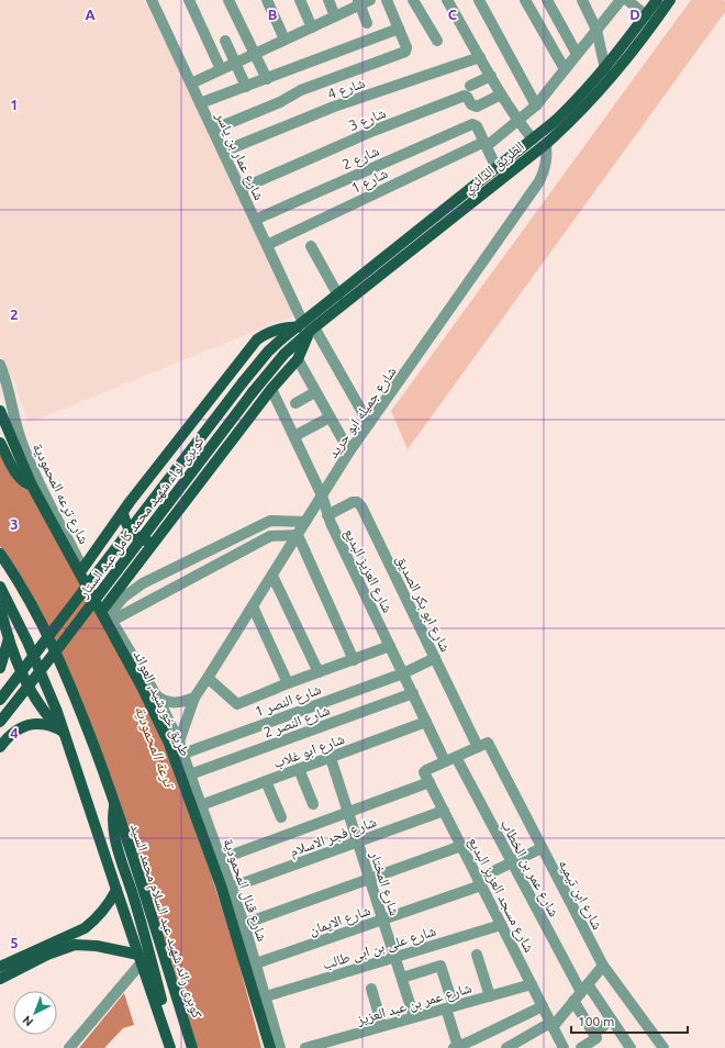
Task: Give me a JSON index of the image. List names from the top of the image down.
{
  "streets": {
    "main road": [
      "الطريق الدائري",
      "كوبرى لواء شهيد محمد كامل عبد الستار",
      "طريق خورشيد, العوائد",
      "كوبرى رائد شهيد عبد السلام محمد السيد"
    ],
    "street": [
      "شارع 4",
      "شارع 3",
      "شارع عمار بن ياسر",
      "شارع 2",
      "شارع 1",
      "شارع جميله ابو حريد",
      "شارع ترعه المحمودية",
      "شارع العزيز البديع",
      "شارع ابو بكر الصديق",
      "شارع النصر 1",
      "شارع النصر 2",
      "شارع ابو غلاب",
      "شارع فجر الاسلام",
      "شارع عمر بن الخطاب",
      "شارع المختار",
      "شارع قنال المحمودية",
      "شارع مسجد العزيز البديع",
      "شارع ابن تيميه",
      "شارع الايمان",
      "شارع على بن ابى طالب",
      "شارع عمر بن عبد العزيز"
    ]
  },
  "crossings": [
    ["شارع 4", "شارع عمار بن ياسر"],
    ["شارع 3", "شارع عمار بن ياسر"],
    ["شارع عمار بن ياسر", "شارع 2"],
    ["شارع عمار بن ياسر", "الطريق الدائري"],
    ["شارع عمار بن ياسر", "شارع 1"],
    ["شارع عمار بن ياسر", "شارع جميله ابو حريد"],
    ["شارع عمار بن ياسر", "كوبرى لواء شهيد محمد كامل عبد الستار"],
    ["شارع 2", "شارع 1"],
    ["الطريق الدائري", "شارع جميله ابو حريد"],
    ["الطريق الدائري", "كوبرى لواء شهيد محمد كامل عبد الستار"],
    ["شارع جميله ابو حريد", "شارع ترعه المحمودية"],
    ["شارع جميله ابو حريد", "شارع العزيز البديع"],
    ["شارع جميله ابو حريد", "شارع قنال المحمودية"],
    ["شارع ترعه المحمودية", "شارع قنال المحمودية"],
    ["شارع العزيز البديع", "شارع ابو بكر الصديق"],
    ["شارع العزيز البديع", "شارع النصر 1"],
    ["شارع العزيز البديع", "شارع النصر 2"],
    ["شارع العزيز البديع", "شارع ابو غلاب"],
    ["شارع العزيز البديع", "شارع عمر بن الخطاب"],
    ["شارع ابو بكر الصديق", "شارع النصر 1"],
    ["شارع ابو بكر الصديق", "شارع ابن تيميه"],
    ["شارع النصر 1", "شارع قنال المحمودية"],
    ["شارع النصر 2", "شارع قنال المحمودية"],
    ["شارع ابو غلاب", "شارع المختار"],
    ["شارع ابو غلاب", "شارع قنال المحمودية"],
    ["شارع فجر الاسلام", "شارع المختار"],
    ["شارع فجر الاسلام", "شارع قنال المحمودية"],
    ["شارع فجر الاسلام", "شارع مسجد العزيز البديع"],
    ["شارع عمر بن الخطاب", "شارع الايمان"],
    ["شارع المختار", "شارع الايمان"],
    ["شارع المختار", "شارع على بن ابى طالب"],
    ["شارع المختار", "شارع عمر بن عبد العزيز"],
    ["شارع قنال المحمودية", "شارع الايمان"],
    ["شارع قنال المحمودية", "شارع على بن ابى طالب"],
    ["شارع مسجد العزيز البديع", "شارع الايمان"],
    ["شارع مسجد العزيز البديع", "شارع على بن ابى طالب"],
    ["شارع مسجد العزيز البديع", "شارع عمر بن عبد العزيز"],
    ["شارع ابن تيميه", "شارع الايمان"]
  ],
  "water": ["ترعة المحمودية"],
  "scale_bar": "100 m",
  "north": "bottom left",
  "grid": {
    "columns": [
      "A",
      "B",
      "C",
      "D"
    ],
    "rows": [
      "1",
      "2",
      "3",
      "4",
      "5"
    ]
  }
}
